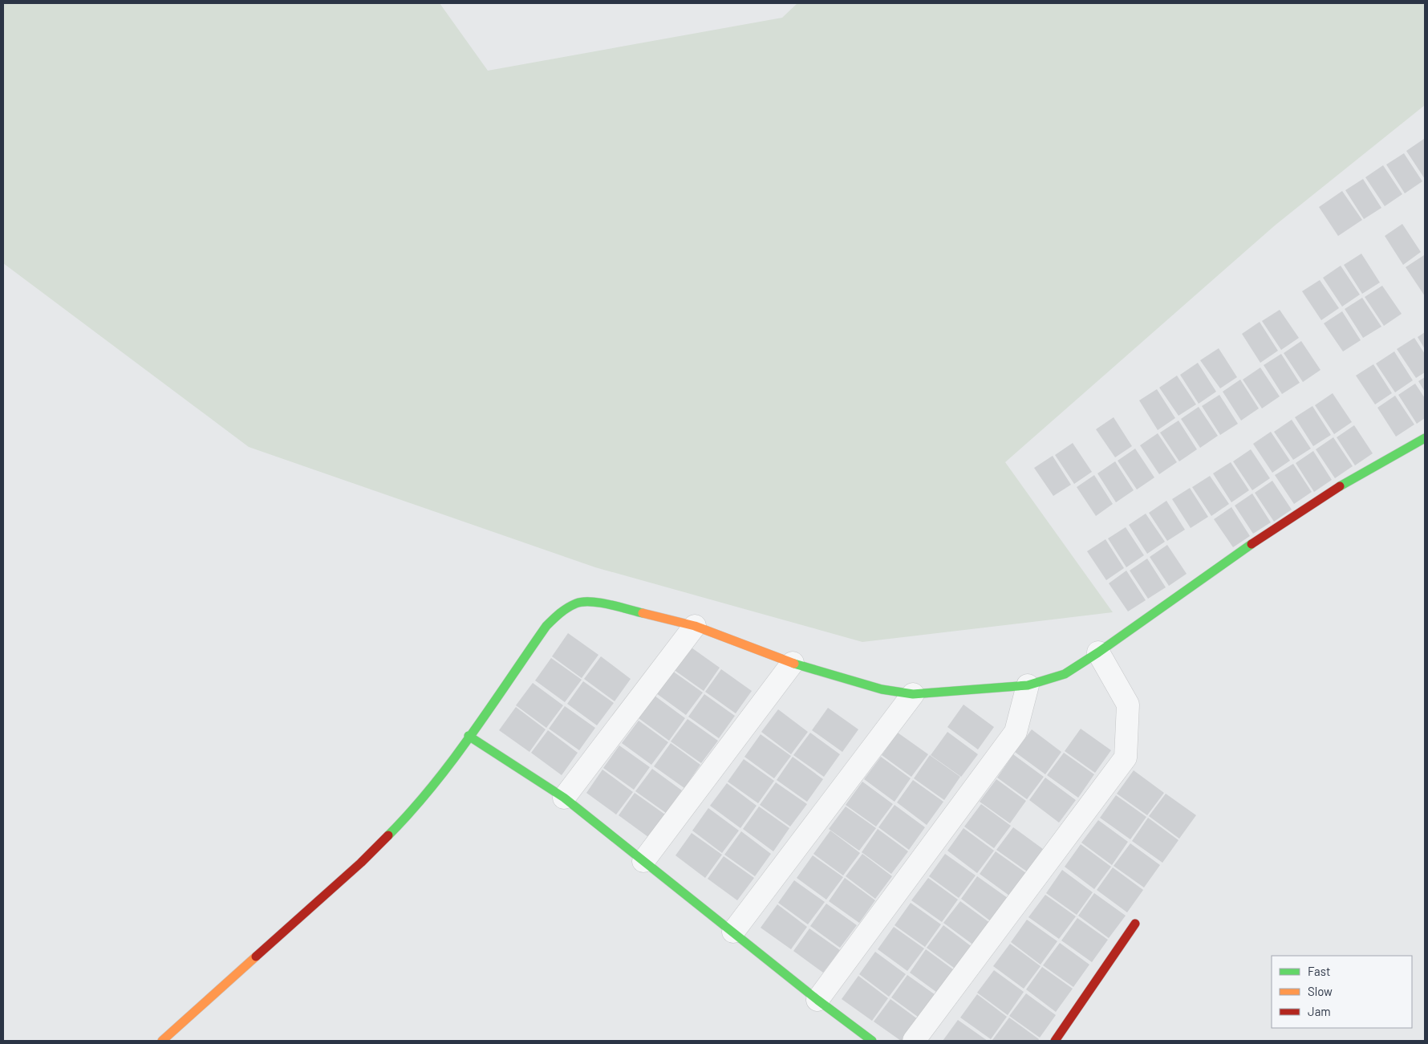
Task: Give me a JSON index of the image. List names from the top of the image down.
{
  "legend": ["Fast", "Slow", "Jam"]
}
